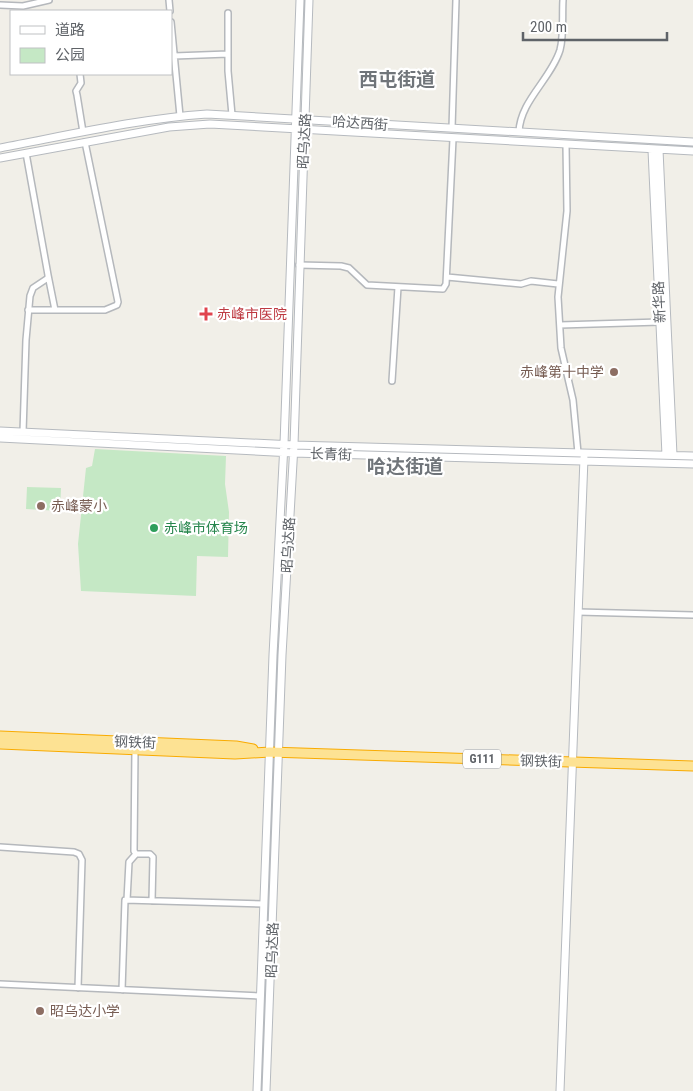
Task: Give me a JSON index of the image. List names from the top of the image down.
{
  "streets": {
    "highway": ["钢铁街", "G111"],
    "main road": [
      "哈达西街",
      "昭乌达路",
      "新华路",
      "长青街"
    ]
  },
  "crossings": [
    ["哈达西街", "昭乌达路"],
    ["哈达西街", "新华路"],
    ["昭乌达路", "长青街"],
    ["昭乌达路", "钢铁街"],
    ["新华路", "长青街"]
  ],
  "districts": ["西屯街道", "哈达街道"],
  "places": {
    "health": ["赤峰市医院"],
    "other": [
      "赤峰第十中学",
      "赤峰蒙小",
      "赤峰市体育场",
      "昭乌达小学"
    ]
  },
  "legend": ["道路", "公园"],
  "scale_bar": "200 m"
}
